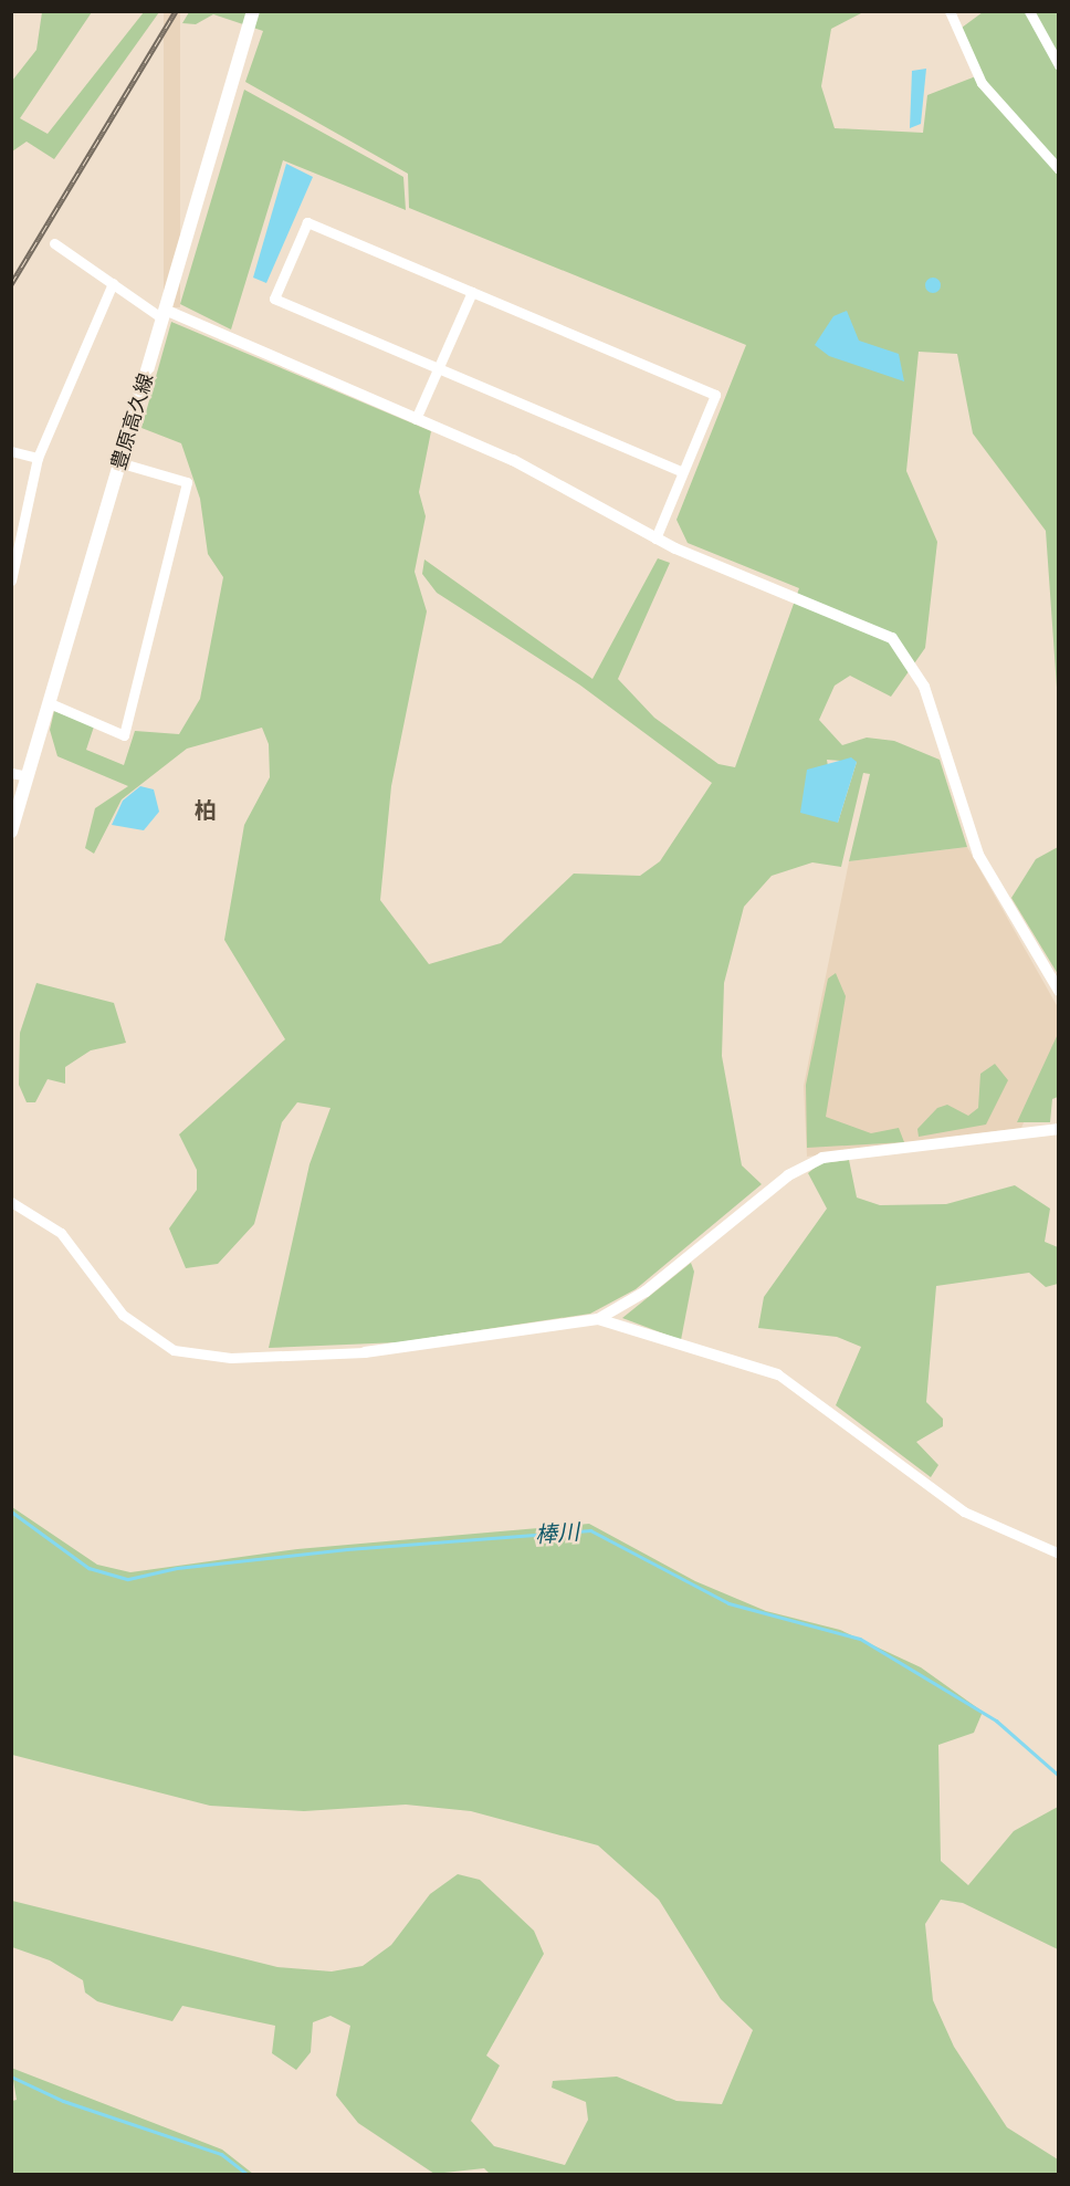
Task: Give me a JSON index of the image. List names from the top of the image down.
{
  "streets": {
    "main road": ["豊原高久線"]
  },
  "districts": ["柏"],
  "water": ["棒川"]
}
